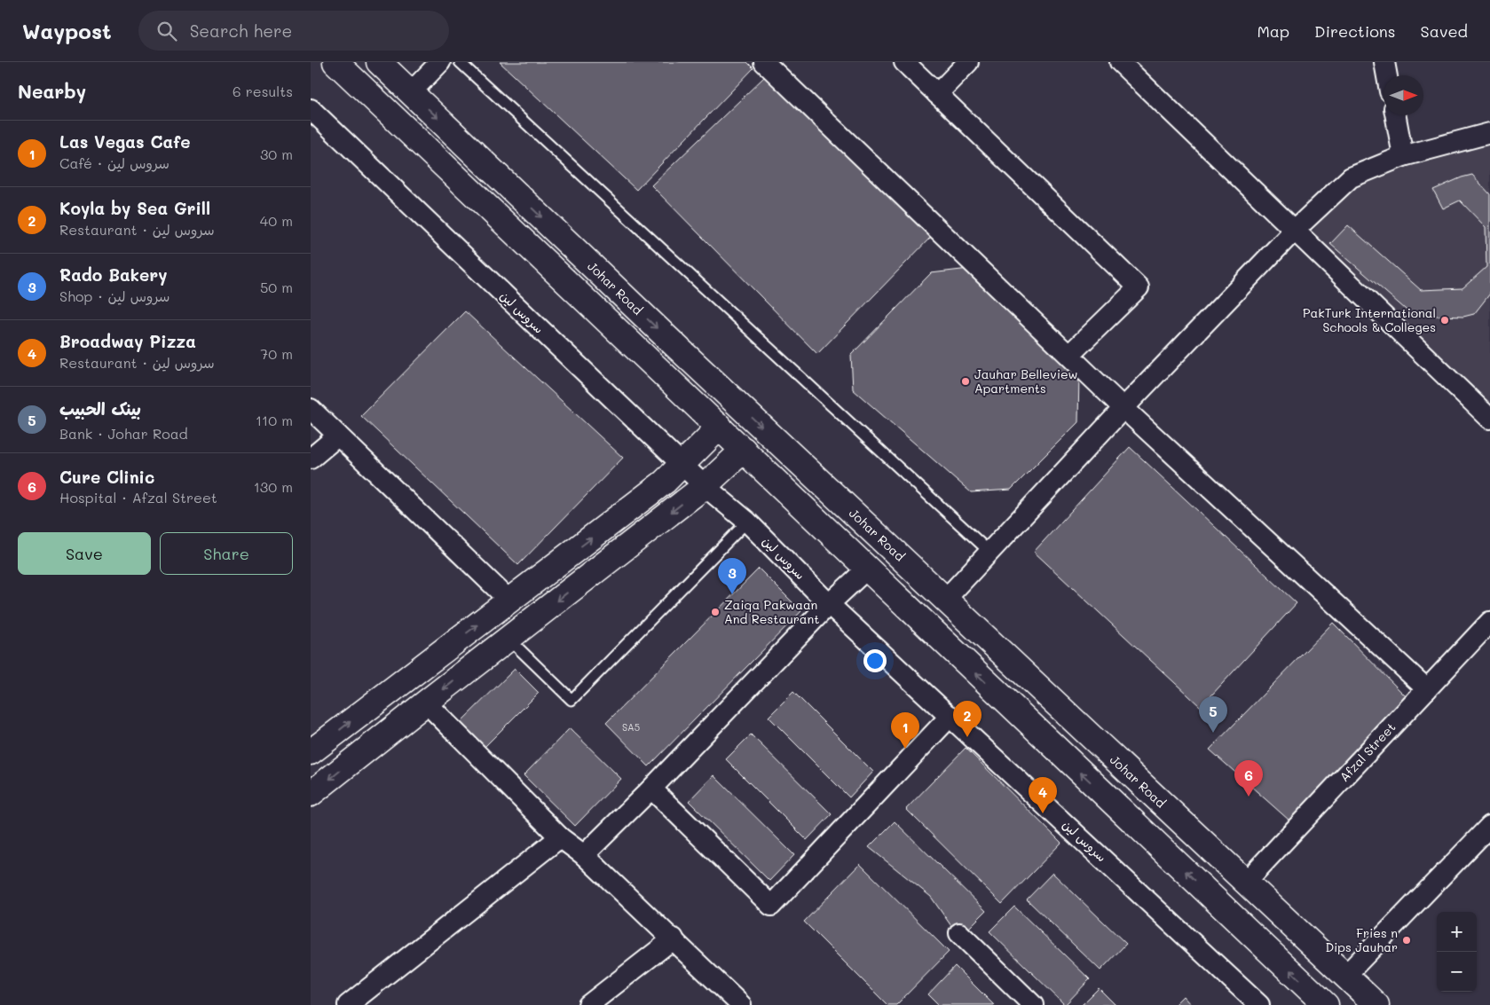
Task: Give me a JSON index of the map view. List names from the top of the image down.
{
  "streets": {
    "main road": ["Johar Road"],
    "street": ["سروس لین", "Afzal Street"]
  },
  "crossings": [
    ["Johar Road", "Afzal Street"]
  ],
  "places": [
    "PakTurk International Schools & Colleges",
    "Jauhar Belleview Apartments",
    "Zaiqa Pakwaan And Restaurant",
    "Fries n Dips Jauhar"
  ],
  "house_numbers": ["SA5"],
  "north": "right",
  "page": {
    "header": "Waypost",
    "search": "Search here",
    "nav": ["Map", "Directions", "Saved"],
    "heading": ["Nearby", "6 results"],
    "list": [
      {
        "mark": "1",
        "name": "Las Vegas Cafe",
        "note": "Café · سروس لین",
        "value": "30 m"
      },
      {
        "mark": "2",
        "name": "Koyla by Sea Grill",
        "note": "Restaurant · سروس لین",
        "value": "40 m"
      },
      {
        "mark": "3",
        "name": "Rado Bakery",
        "note": "Shop · سروس لین",
        "value": "50 m"
      },
      {
        "mark": "4",
        "name": "Broadway Pizza",
        "note": "Restaurant · سروس لین",
        "value": "70 m"
      },
      {
        "mark": "5",
        "name": "بينک الحبيب",
        "note": "Bank · Johar Road",
        "value": "110 m"
      },
      {
        "mark": "6",
        "name": "Cure Clinic",
        "note": "Hospital · Afzal Street",
        "value": "130 m"
      }
    ],
    "buttons": ["Save", "Share"],
    "pins": [
      "3",
      "5",
      "2",
      "1",
      "6",
      "4"
    ],
    "map_buttons": ["+", "−"]
  }
}
